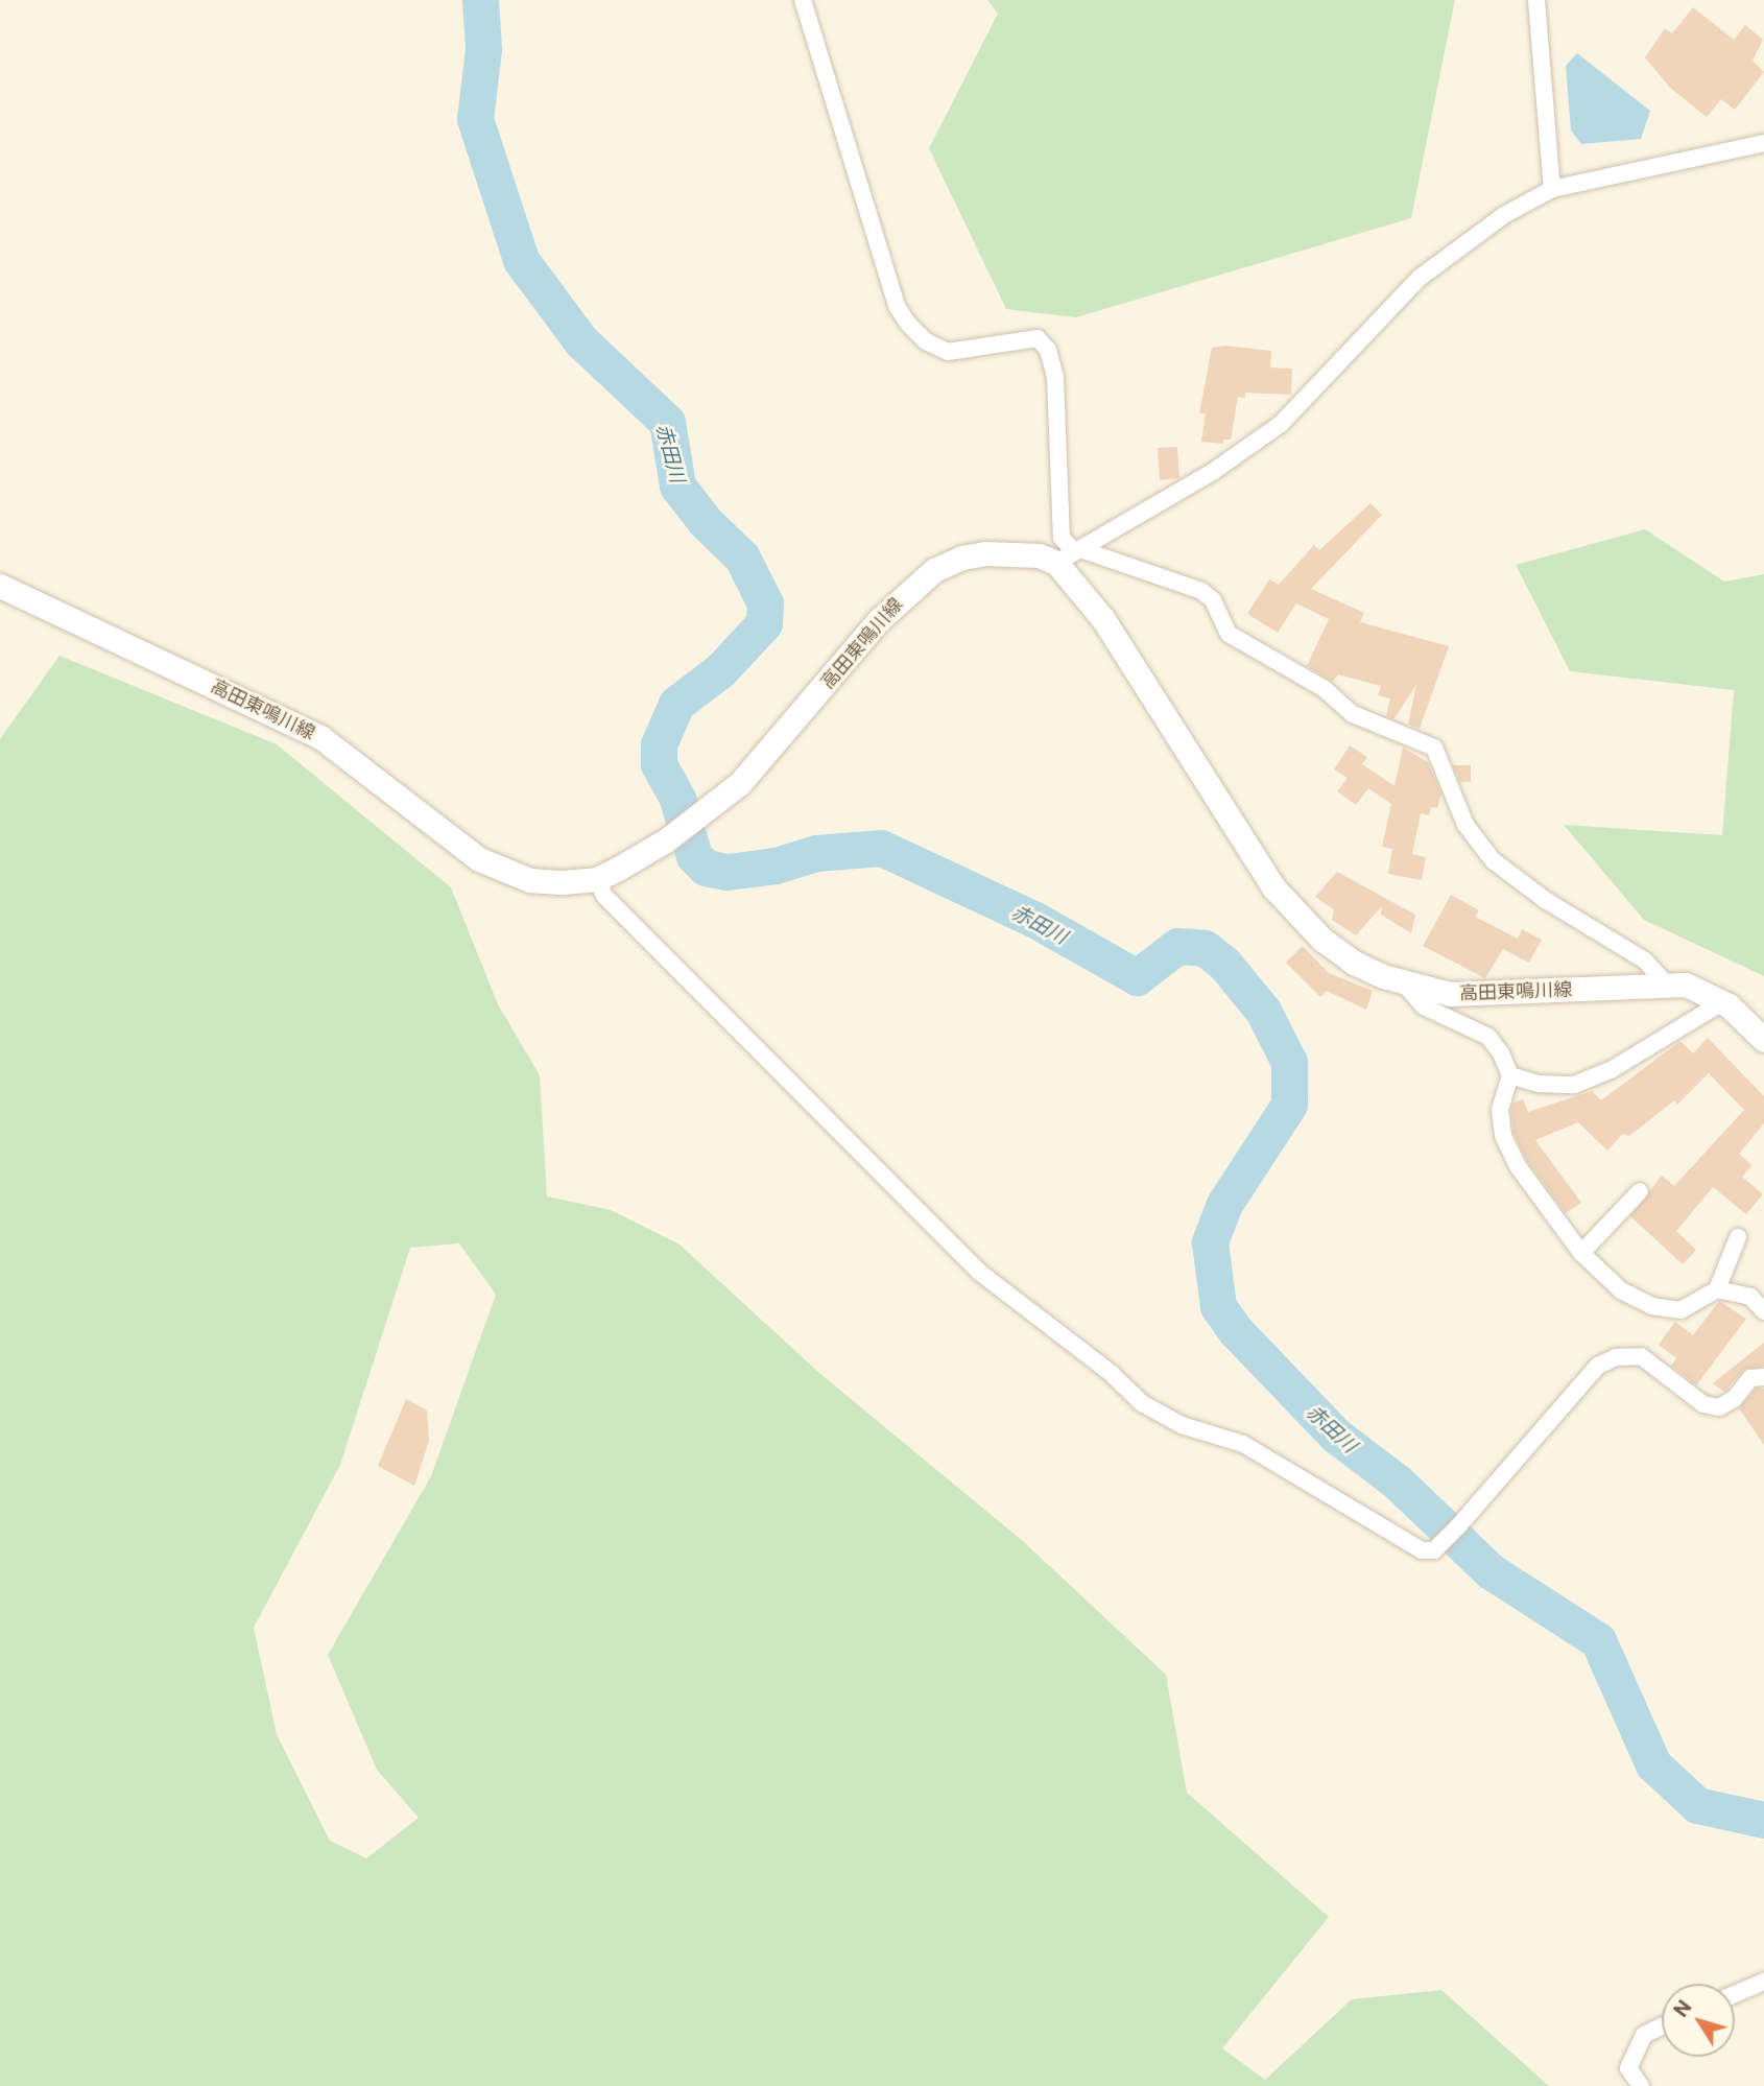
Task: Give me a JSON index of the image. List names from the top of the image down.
{
  "streets": {
    "main road": ["高田東鳴川線"]
  },
  "water": ["赤田川"],
  "north": "top left"
}
